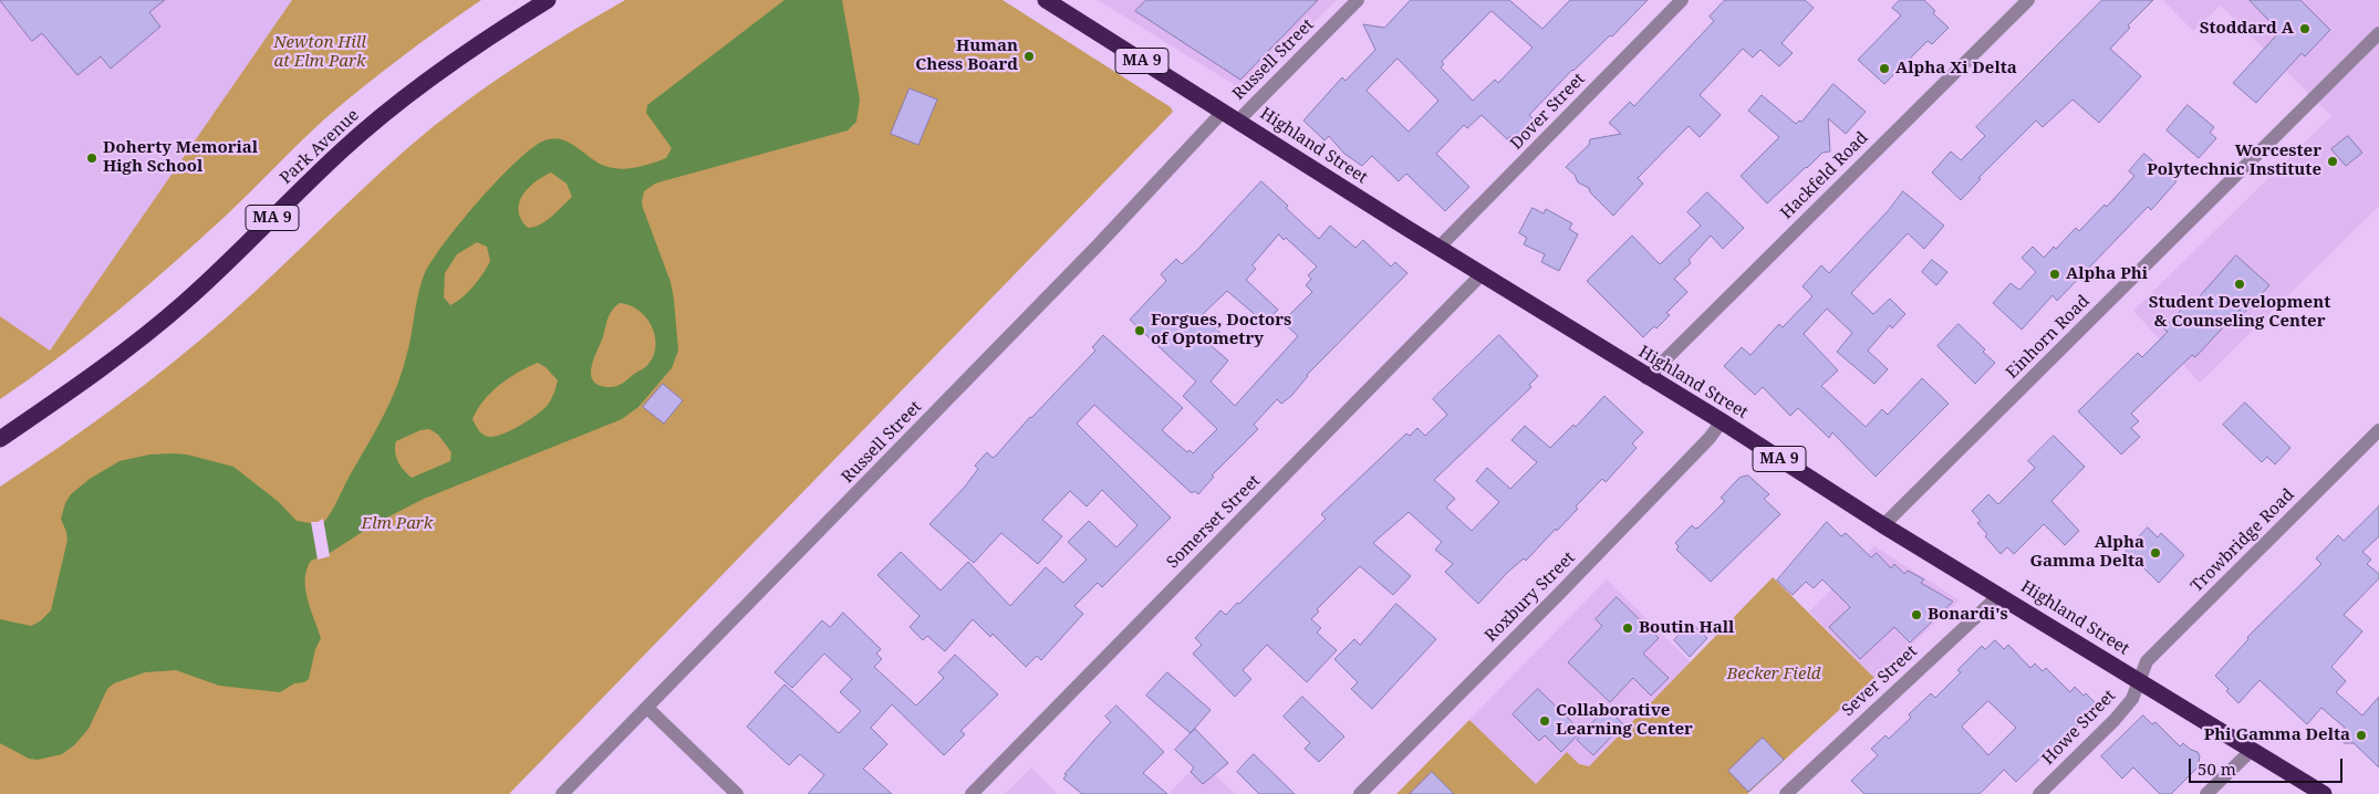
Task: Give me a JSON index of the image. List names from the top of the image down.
{
  "streets": {
    "highway": ["MA 9", "Highland Street", "Park Avenue"],
    "street": [
      "Russell Street",
      "Dover Street",
      "Hackfeld Road",
      "Einhorn Road",
      "Somerset Street",
      "Trowbridge Road",
      "Roxbury Street",
      "Sever Street",
      "Howe Street"
    ]
  },
  "crossings": [
    ["Russell Street", "Highland Street"],
    ["Dover Street", "Highland Street"],
    ["Highland Street", "Hackfeld Road"],
    ["Highland Street", "Einhorn Road"],
    ["Highland Street", "Somerset Street"],
    ["Highland Street", "Trowbridge Road"],
    ["Highland Street", "Roxbury Street"],
    ["Highland Street", "Sever Street"],
    ["Highland Street", "Howe Street"],
    ["Trowbridge Road", "Howe Street"]
  ],
  "parks": ["Newton Hill at Elm Park", "Elm Park", "Becker Field"],
  "places": [
    "Stoddard A",
    "Human Chess Board",
    "Alpha Xi Delta",
    "Doherty Memorial High School",
    "Worcester Polytechnic Institute",
    "Alpha Phi",
    "Student Development & Counseling Center",
    "Forgues, Doctors of Optometry",
    "Alpha Gamma Delta",
    "Bonardi's",
    "Boutin Hall",
    "Collaborative Learning Center",
    "Phi Gamma Delta"
  ],
  "scale_bar": "50 m"
}
